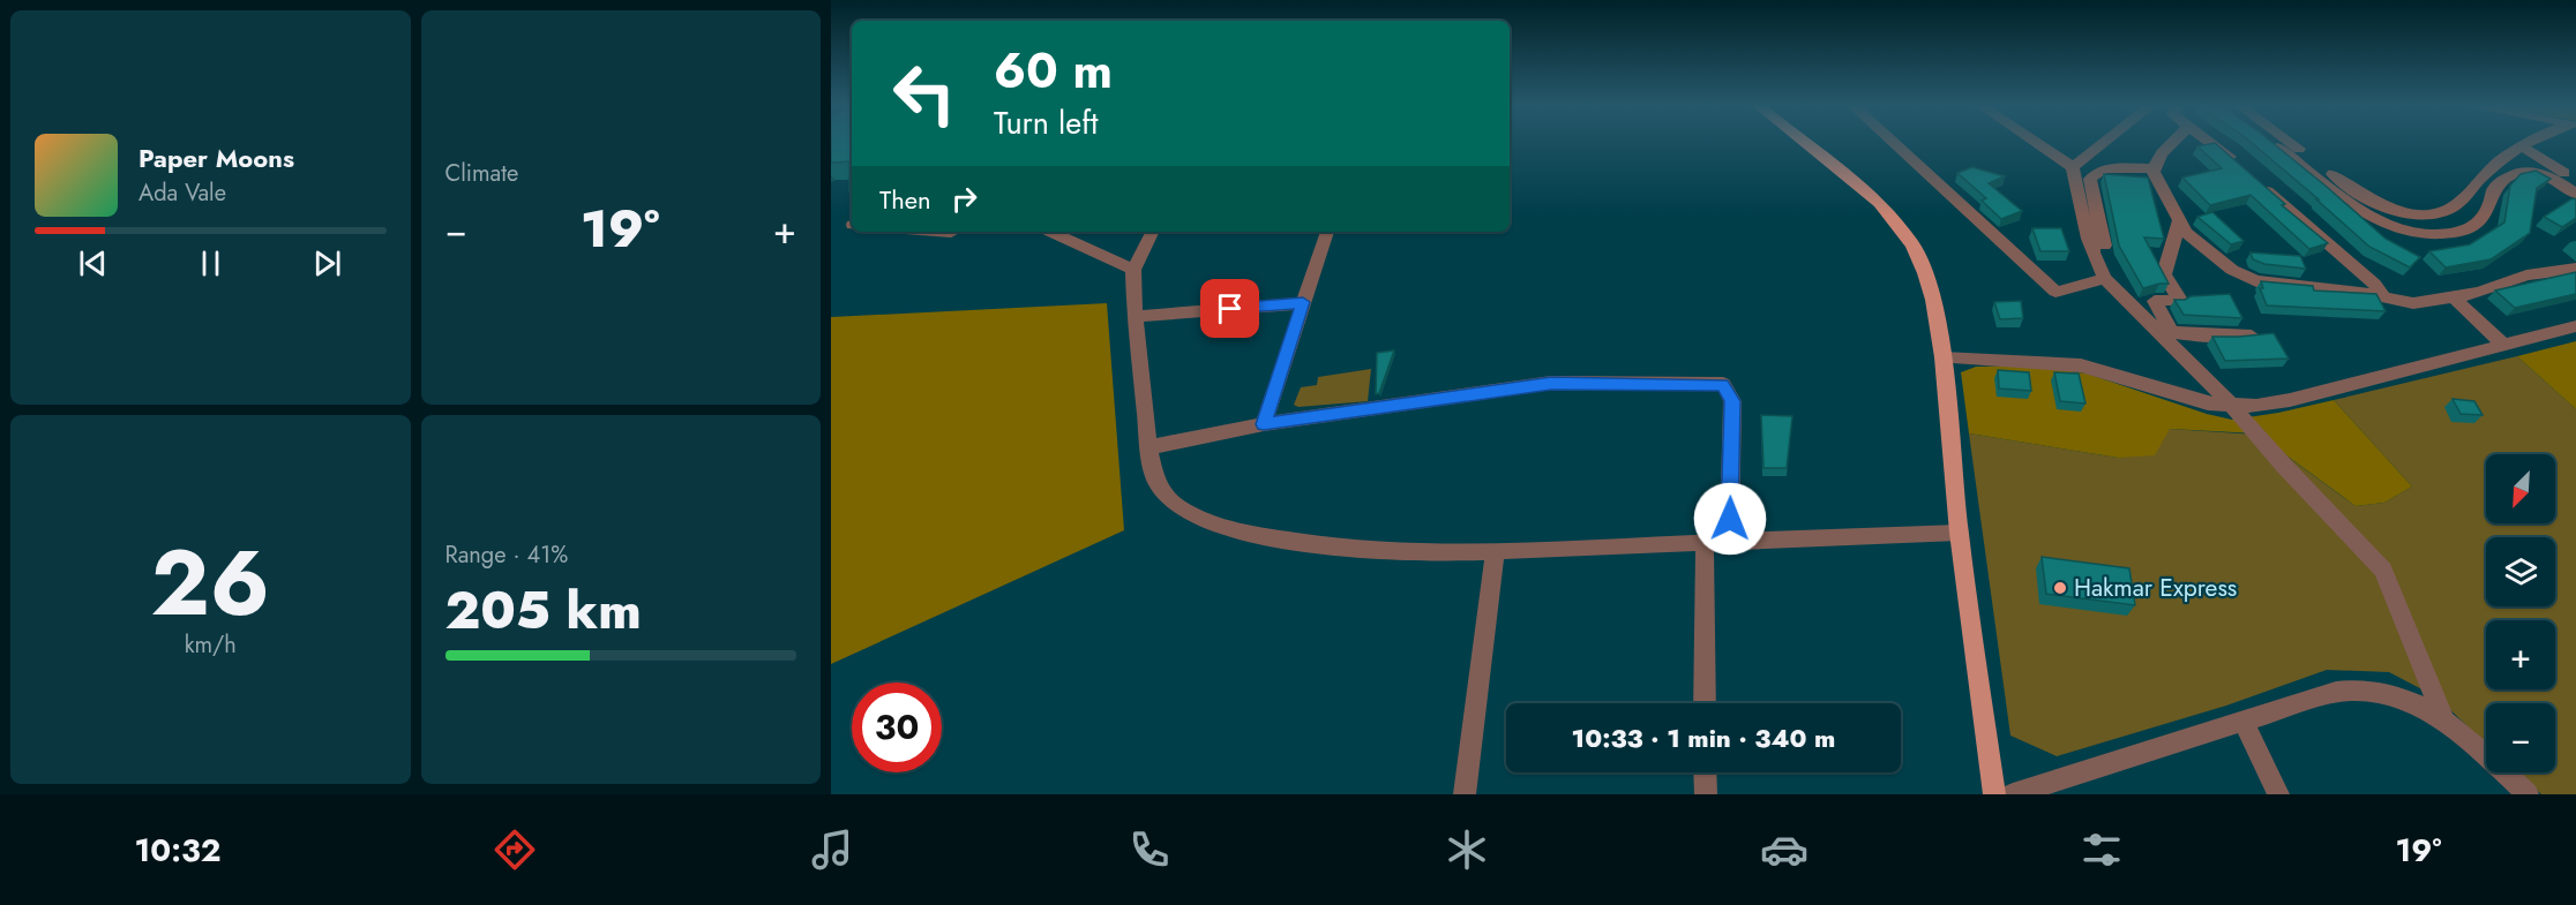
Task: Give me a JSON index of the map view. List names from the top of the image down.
{
  "places": ["Hakmar Express"],
  "north": "bottom left",
  "page": {
    "tile": [
      "Climate",
      ["26", "km/h"],
      ["Range · 41%", "205 km"]
    ],
    "turn": ["60 m", "Turn left"],
    "song": ["Paper Moons", "Ada Vale"],
    "then": "Then",
    "heat": ["−", "19°", "+"],
    "map_buttons": ["+", "−"],
    "limit": "30",
    "trip": "10:33 · 1 min · 340 m",
    "tabs": ["10:32", "19°"]
  }
}
